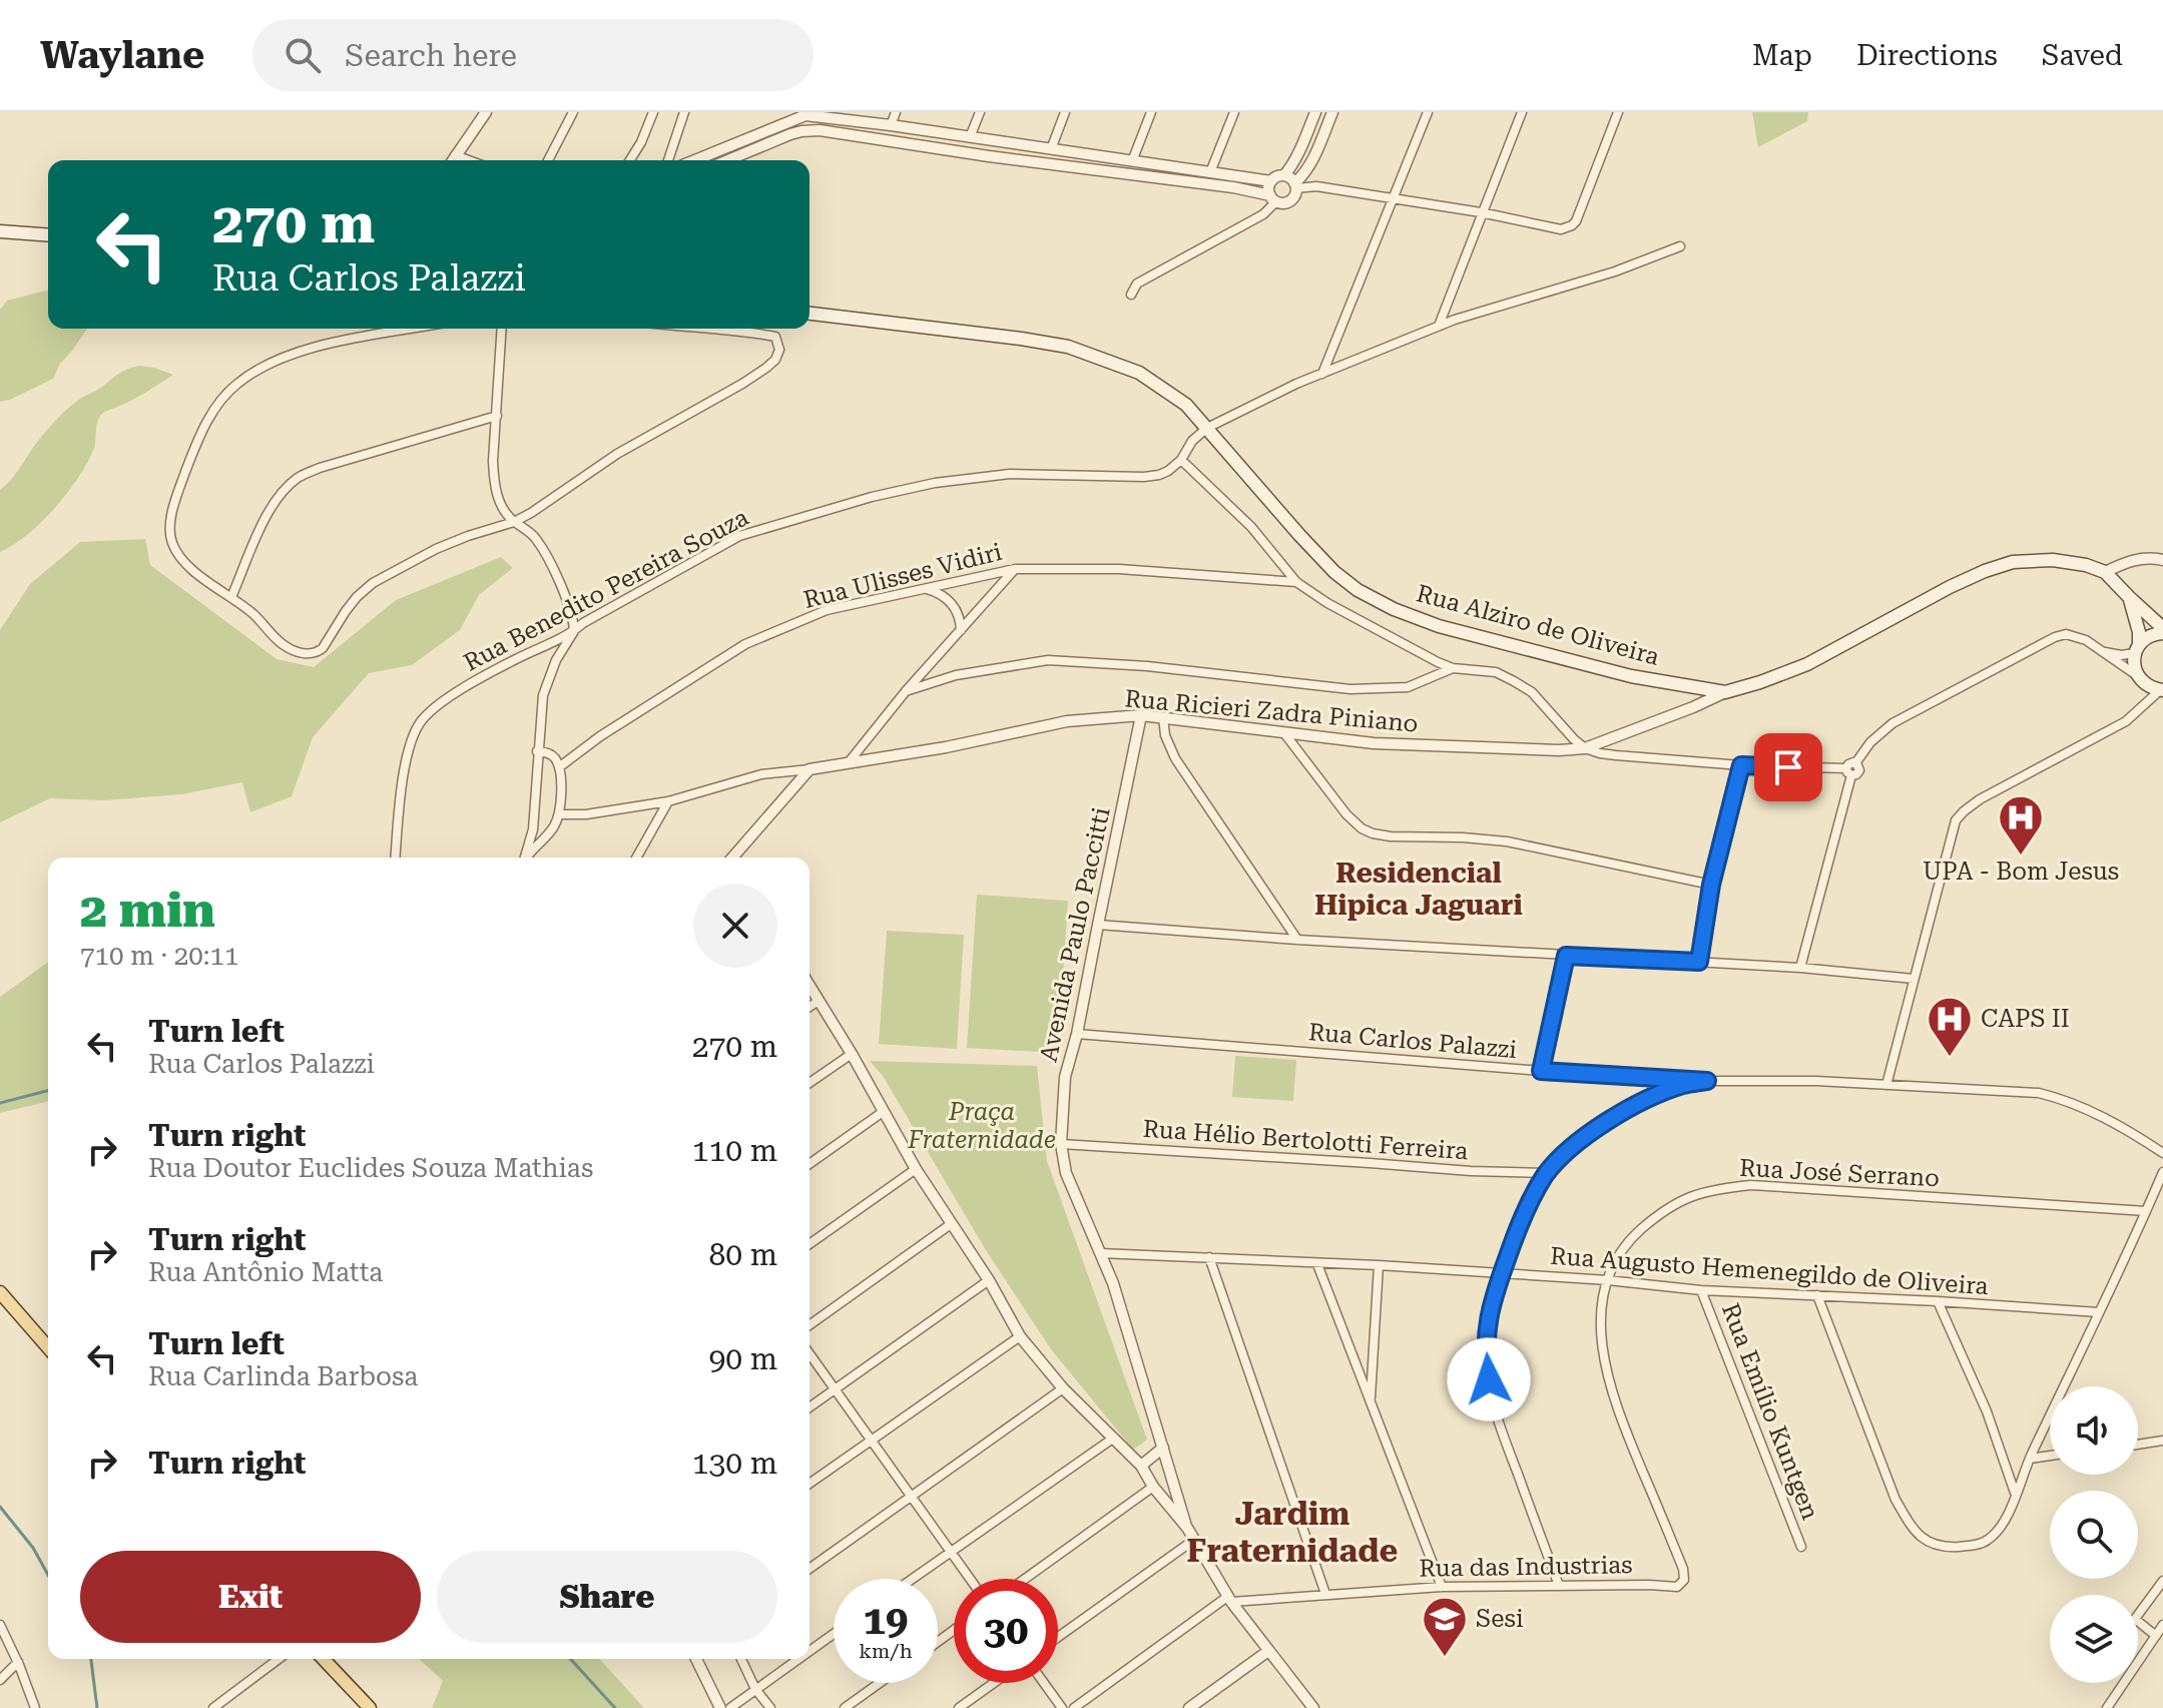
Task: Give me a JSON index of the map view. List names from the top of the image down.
{
  "streets": {
    "main road": ["Rua Alziro de Oliveira"],
    "street": [
      "Rua Ulisses Vidiri",
      "Rua Benedito Pereira Souza",
      "Rua Ricieri Zadra Piniano",
      "Avenida Paulo Paccitti",
      "Rua Carlos Palazzi",
      "Rua Hélio Bertolotti Ferreira",
      "Rua José Serrano",
      "Rua Augusto Hemenegildo de Oliveira",
      "Rua Emílio Kuntgen",
      "Rua das Industrias"
    ]
  },
  "crossings": [
    ["Rua Benedito Pereira Souza", "Rua Alziro de Oliveira"],
    ["Rua Alziro de Oliveira", "Rua Ricieri Zadra Piniano"],
    ["Rua Ricieri Zadra Piniano", "Avenida Paulo Paccitti"],
    ["Avenida Paulo Paccitti", "Rua Carlos Palazzi"],
    ["Avenida Paulo Paccitti", "Rua Hélio Bertolotti Ferreira"],
    ["Avenida Paulo Paccitti", "Rua Augusto Hemenegildo de Oliveira"],
    ["Rua José Serrano", "Rua Augusto Hemenegildo de Oliveira"],
    ["Rua José Serrano", "Rua das Industrias"],
    ["Rua Augusto Hemenegildo de Oliveira", "Rua Emílio Kuntgen"]
  ],
  "districts": ["Residencial Hipica Jaguari", "Jardim Fraternidade"],
  "parks": ["Praça Fraternidade"],
  "places": {
    "hospital": ["UPA - Bom Jesus", "CAPS II"],
    "school or university": ["Sesi"]
  },
  "page": {
    "header": "Waylane",
    "search": "Search here",
    "nav": ["Map", "Directions", "Saved"],
    "turn": ["270 m", "Rua Carlos Palazzi"],
    "heading": ["2 min", "710 m · 20:11"],
    "list": [
      {
        "name": "Turn left",
        "note": "Rua Carlos Palazzi",
        "value": "270 m"
      },
      {
        "name": "Turn right",
        "note": "Rua Doutor Euclides Souza Mathias",
        "value": "110 m"
      },
      {
        "name": "Turn right",
        "note": "Rua Antônio Matta",
        "value": "80 m"
      },
      {
        "name": "Turn left",
        "note": "Rua Carlinda Barbosa",
        "value": "90 m"
      },
      {
        "name": "Turn right",
        "value": "130 m"
      }
    ],
    "buttons": ["Exit", "Share"],
    "speed": "19 km/h",
    "limit": "30"
  }
}
